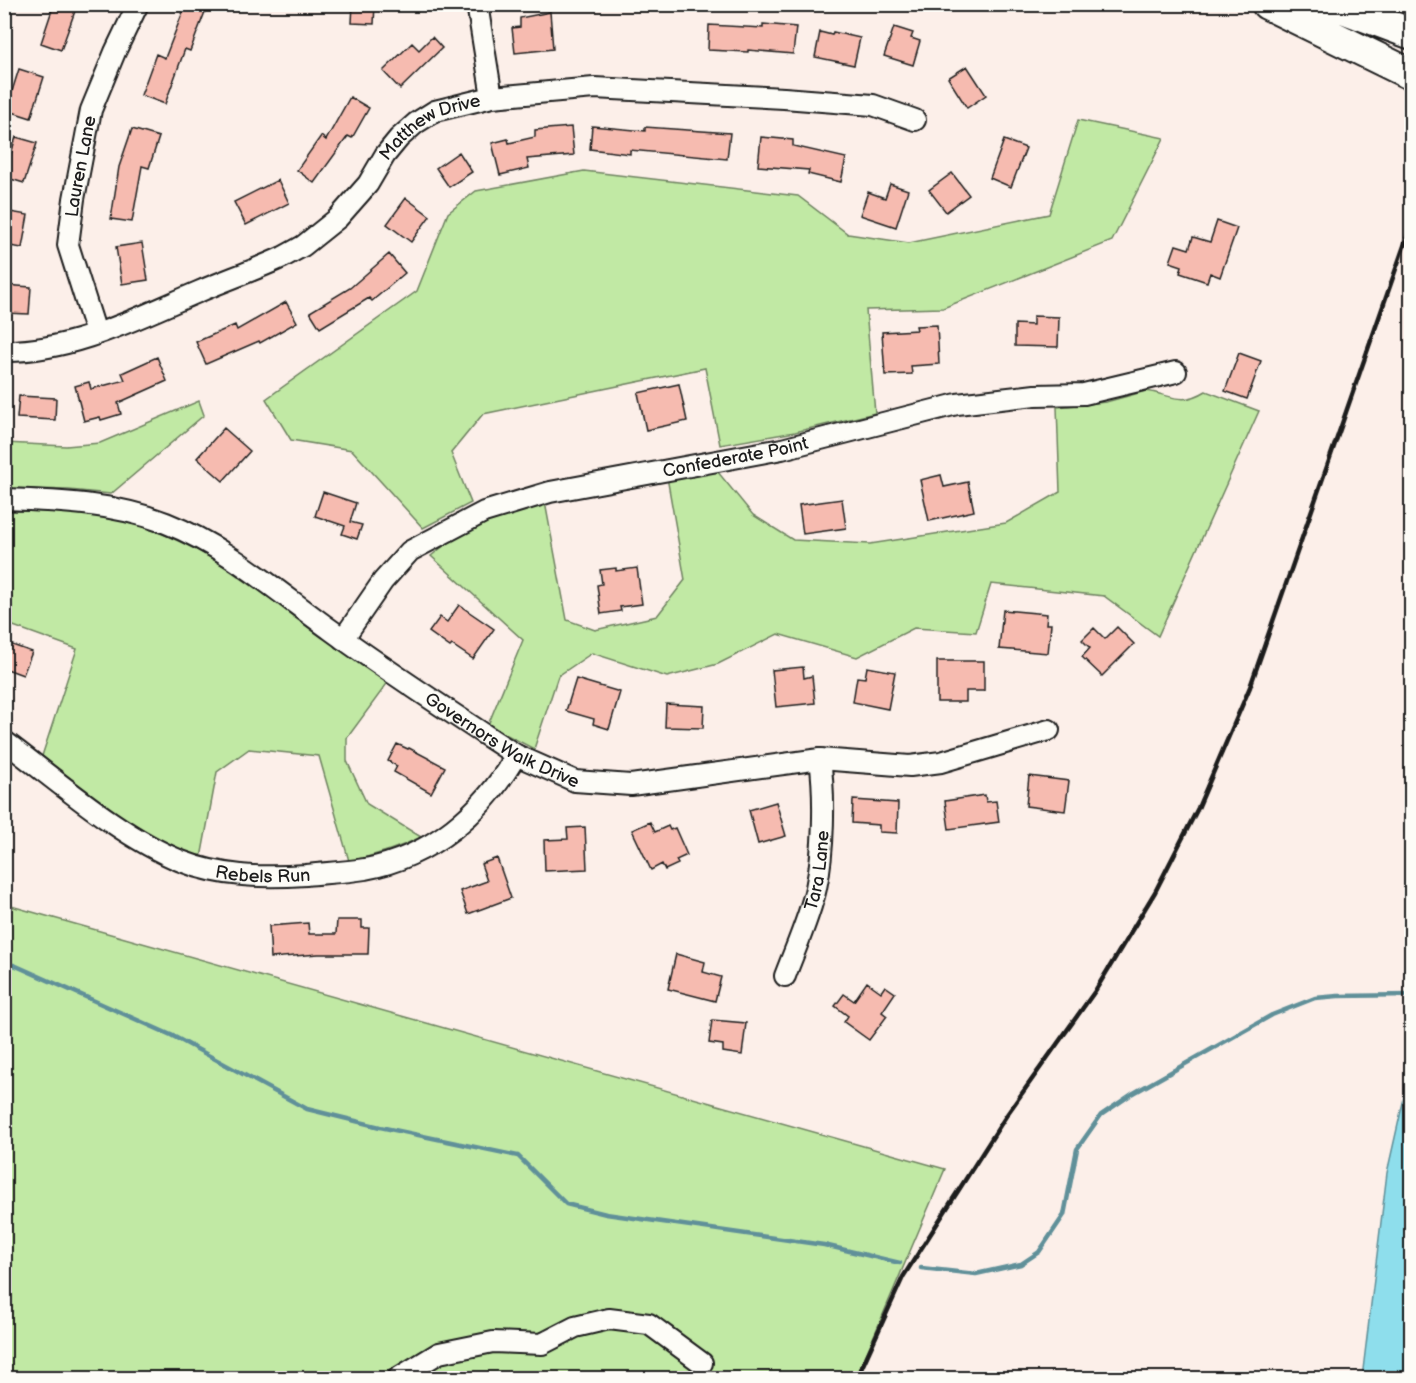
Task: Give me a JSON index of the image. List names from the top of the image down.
{
  "streets": {
    "street": [
      "Matthew Drive",
      "Lauren Lane",
      "Confederate Point",
      "Governors Walk Drive",
      "Tara Lane",
      "Rebels Run"
    ]
  },
  "crossings": [
    ["Matthew Drive", "Lauren Lane"],
    ["Confederate Point", "Governors Walk Drive"],
    ["Governors Walk Drive", "Tara Lane"],
    ["Governors Walk Drive", "Rebels Run"]
  ]
}
